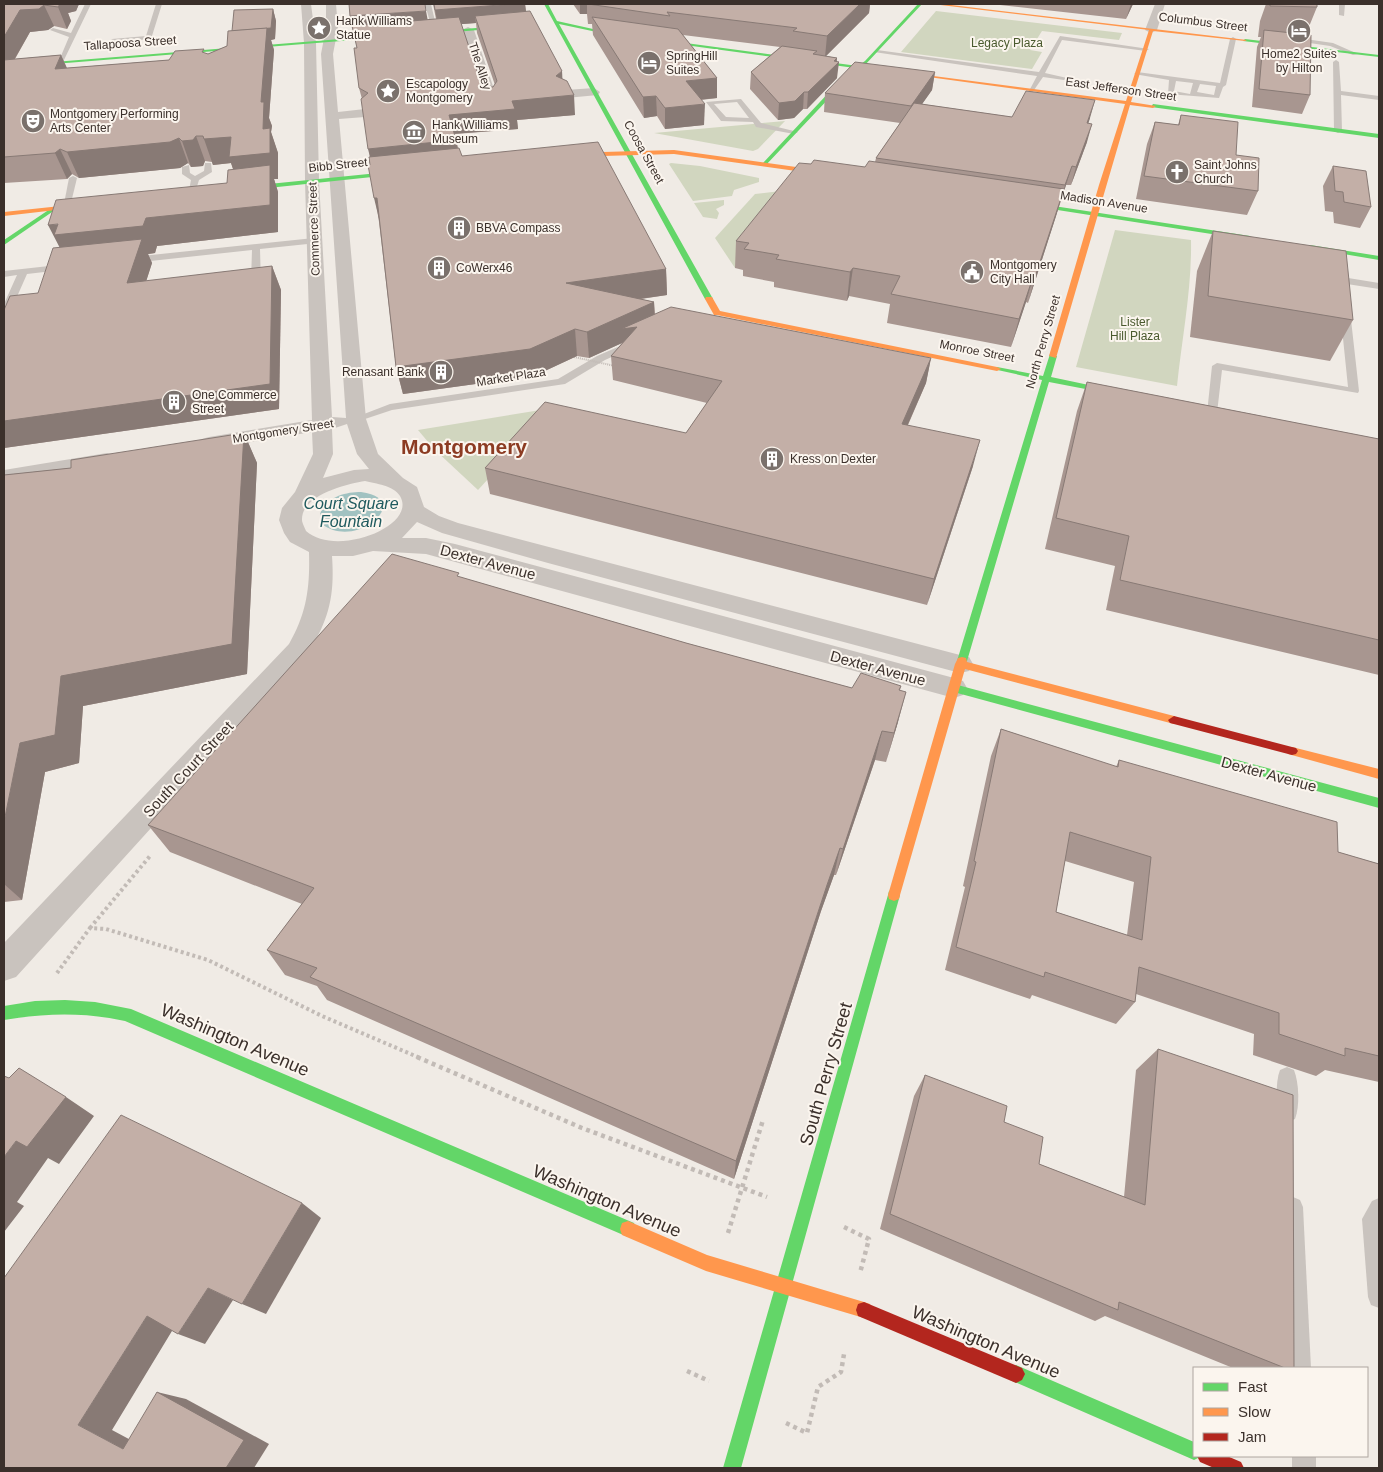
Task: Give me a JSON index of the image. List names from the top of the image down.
{
  "streets": {
    "main road": [
      "Columbus Street",
      "Tallapoosa Street",
      "East Jefferson Street",
      "Coosa Street",
      "Bibb Street",
      "Madison Avenue",
      "North Perry Street",
      "Monroe Street",
      "Dexter Avenue",
      "Washington Avenue",
      "South Perry Street"
    ],
    "street": [
      "The Alley",
      "Commerce Street",
      "Montgomery Street",
      "South Court Street"
    ],
    "lane": ["Market Plaza"]
  },
  "crossings": [
    ["Columbus Street", "North Perry Street"],
    ["Tallapoosa Street", "The Alley"],
    ["Tallapoosa Street", "Commerce Street"],
    ["East Jefferson Street", "Coosa Street"],
    ["East Jefferson Street", "North Perry Street"],
    ["Coosa Street", "Monroe Street"],
    ["Bibb Street", "Commerce Street"],
    ["Madison Avenue", "North Perry Street"],
    ["Commerce Street", "Market Plaza"],
    ["Commerce Street", "Montgomery Street"],
    ["Commerce Street", "Dexter Avenue"],
    ["Commerce Street", "South Court Street"],
    ["North Perry Street", "Monroe Street"],
    ["North Perry Street", "Dexter Avenue"],
    ["North Perry Street", "South Perry Street"],
    ["Market Plaza", "Montgomery Street"],
    ["Dexter Avenue", "South Court Street"],
    ["Dexter Avenue", "South Perry Street"],
    ["Washington Avenue", "South Perry Street"]
  ],
  "districts": ["Montgomery"],
  "water": ["Court Square Fountain"],
  "parks": ["Legacy Plaza", "Lister Hill Plaza"],
  "places": {
    "place": ["Hank Williams Statue", "Escapology Montgomery"],
    "hotel": ["Home2 Suites by Hilton", "SpringHill Suites"],
    "theatre": ["Montgomery Performing Arts Center"],
    "museum": ["Hank Williams Museum"],
    "church": ["Saint Johns Church"],
    "building": [
      "BBVA Compass",
      "CoWerx46",
      "Renasant Bank",
      "One Commerce Street",
      "Kress on Dexter"
    ],
    "public building": ["Montgomery City Hall"]
  },
  "legend": ["Fast", "Slow", "Jam"]
}
